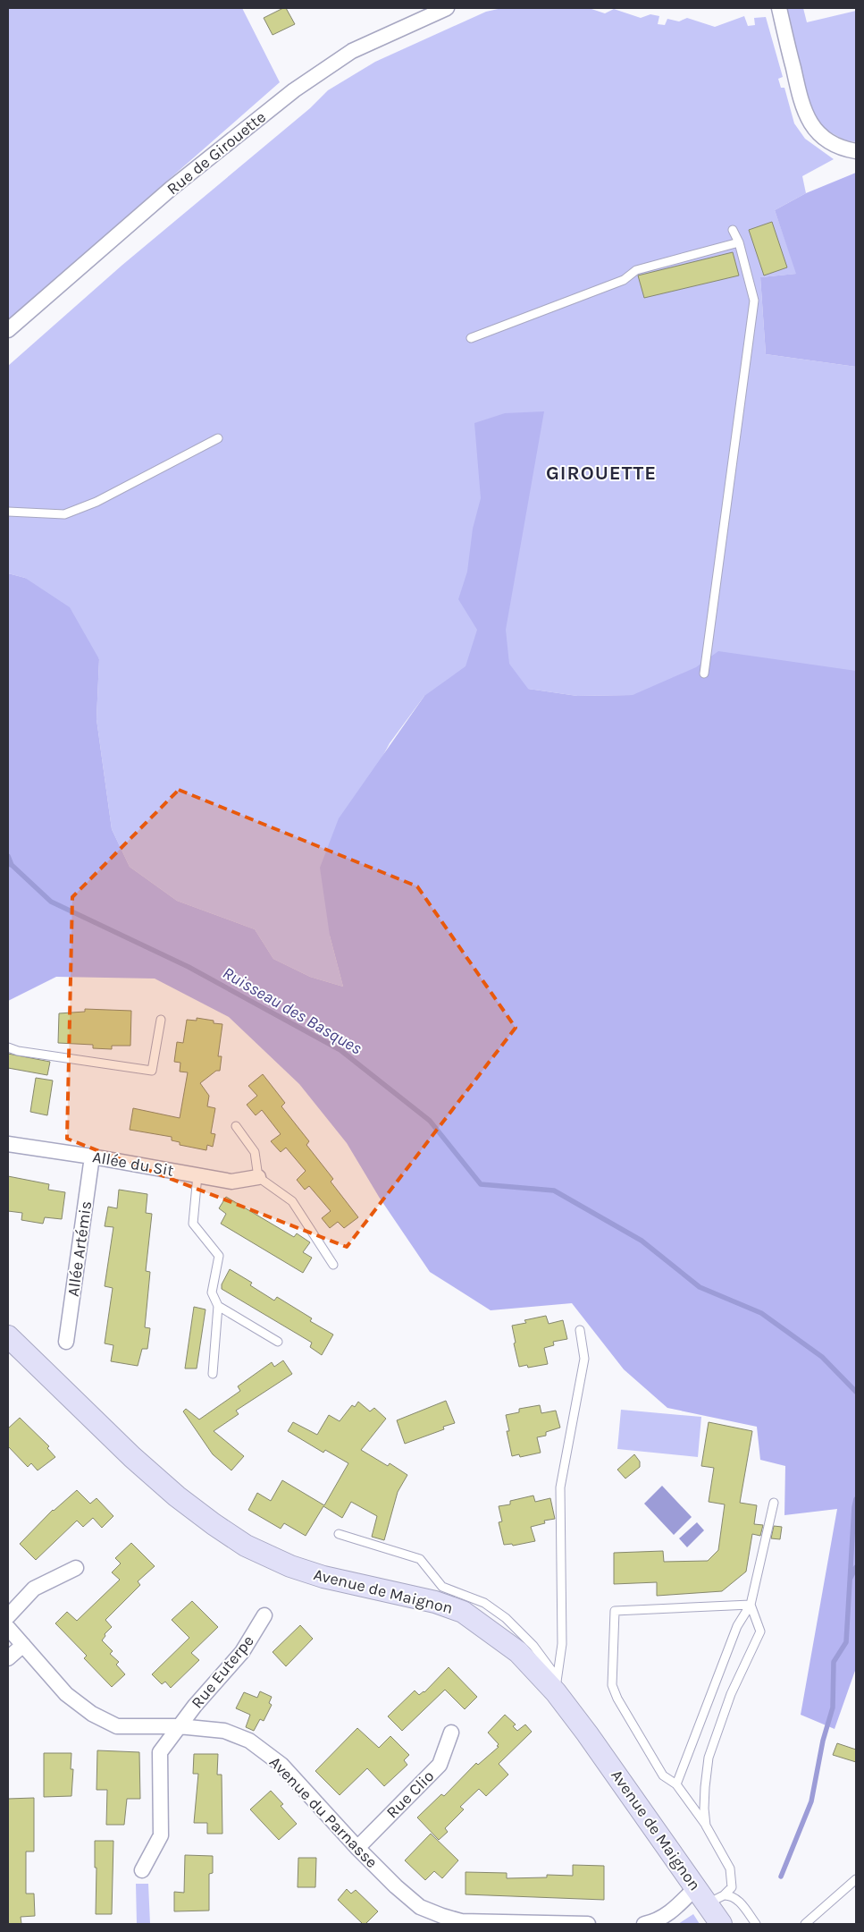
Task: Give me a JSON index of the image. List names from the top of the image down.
{
  "streets": {
    "street": [
      "Rue de Girouette",
      "Allée du Sit",
      "Allée Artémis",
      "Avenue de Maignon",
      "Rue Euterpe",
      "Rue Clio",
      "Avenue du Parnasse"
    ]
  },
  "crossings": [
    ["Allée du Sit", "Allée Artémis"],
    ["Rue Euterpe", "Avenue du Parnasse"],
    ["Rue Clio", "Avenue du Parnasse"]
  ],
  "districts": ["GIROUETTE"],
  "water": ["Ruisseau des Basques"]
}
